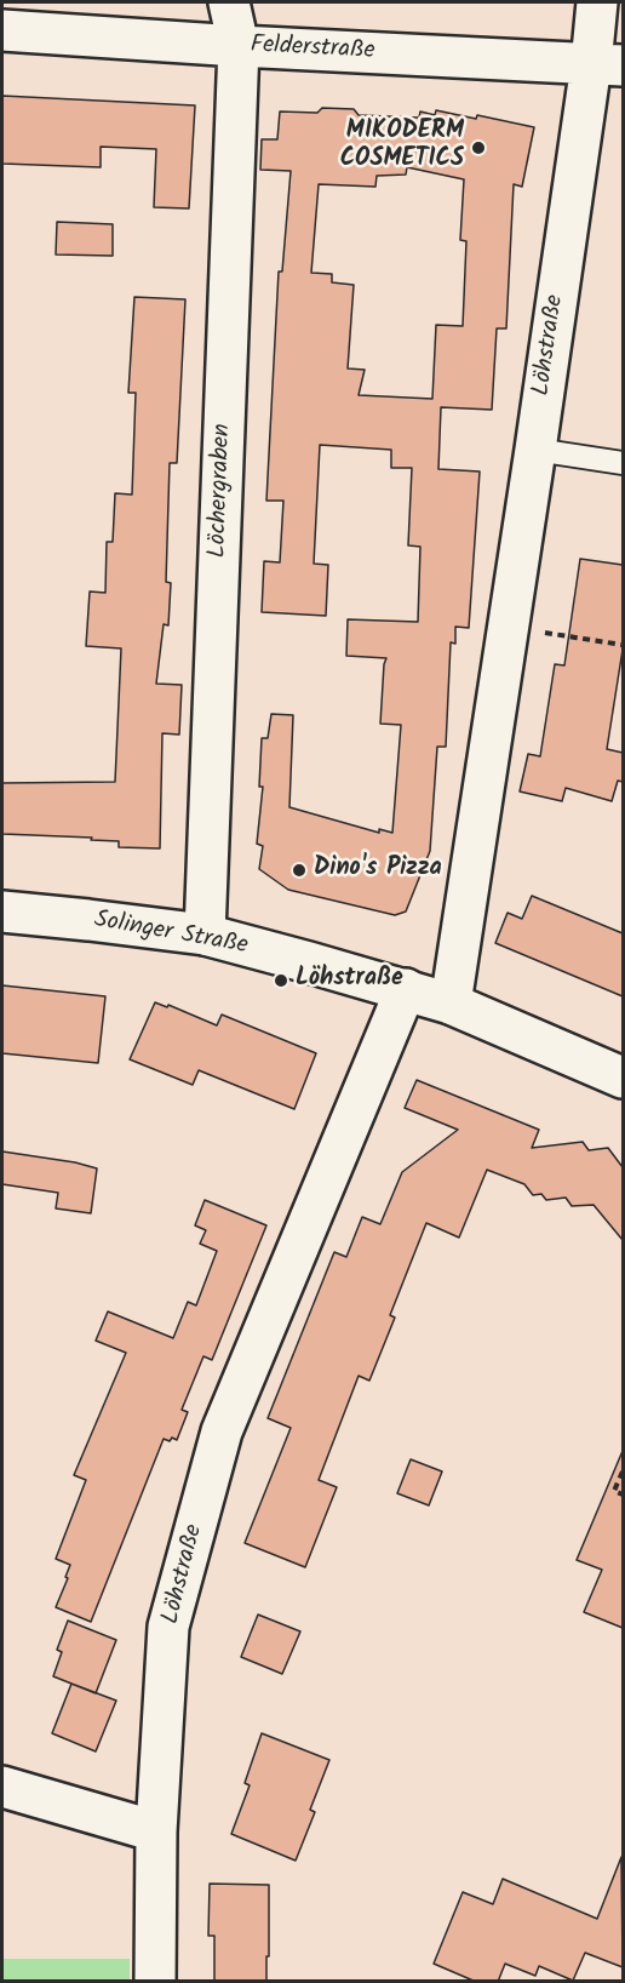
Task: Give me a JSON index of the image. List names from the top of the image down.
{
  "streets": {
    "street": [
      "Felderstraße",
      "Löhstraße",
      "Löchergraben",
      "Solinger Straße"
    ]
  },
  "crossings": [
    ["Felderstraße", "Löhstraße"],
    ["Felderstraße", "Löchergraben"],
    ["Löhstraße", "Solinger Straße"],
    ["Löchergraben", "Solinger Straße"]
  ],
  "places": ["MIKODERM COSMETICS", "Dino's Pizza", "Löhstraße"]
}
